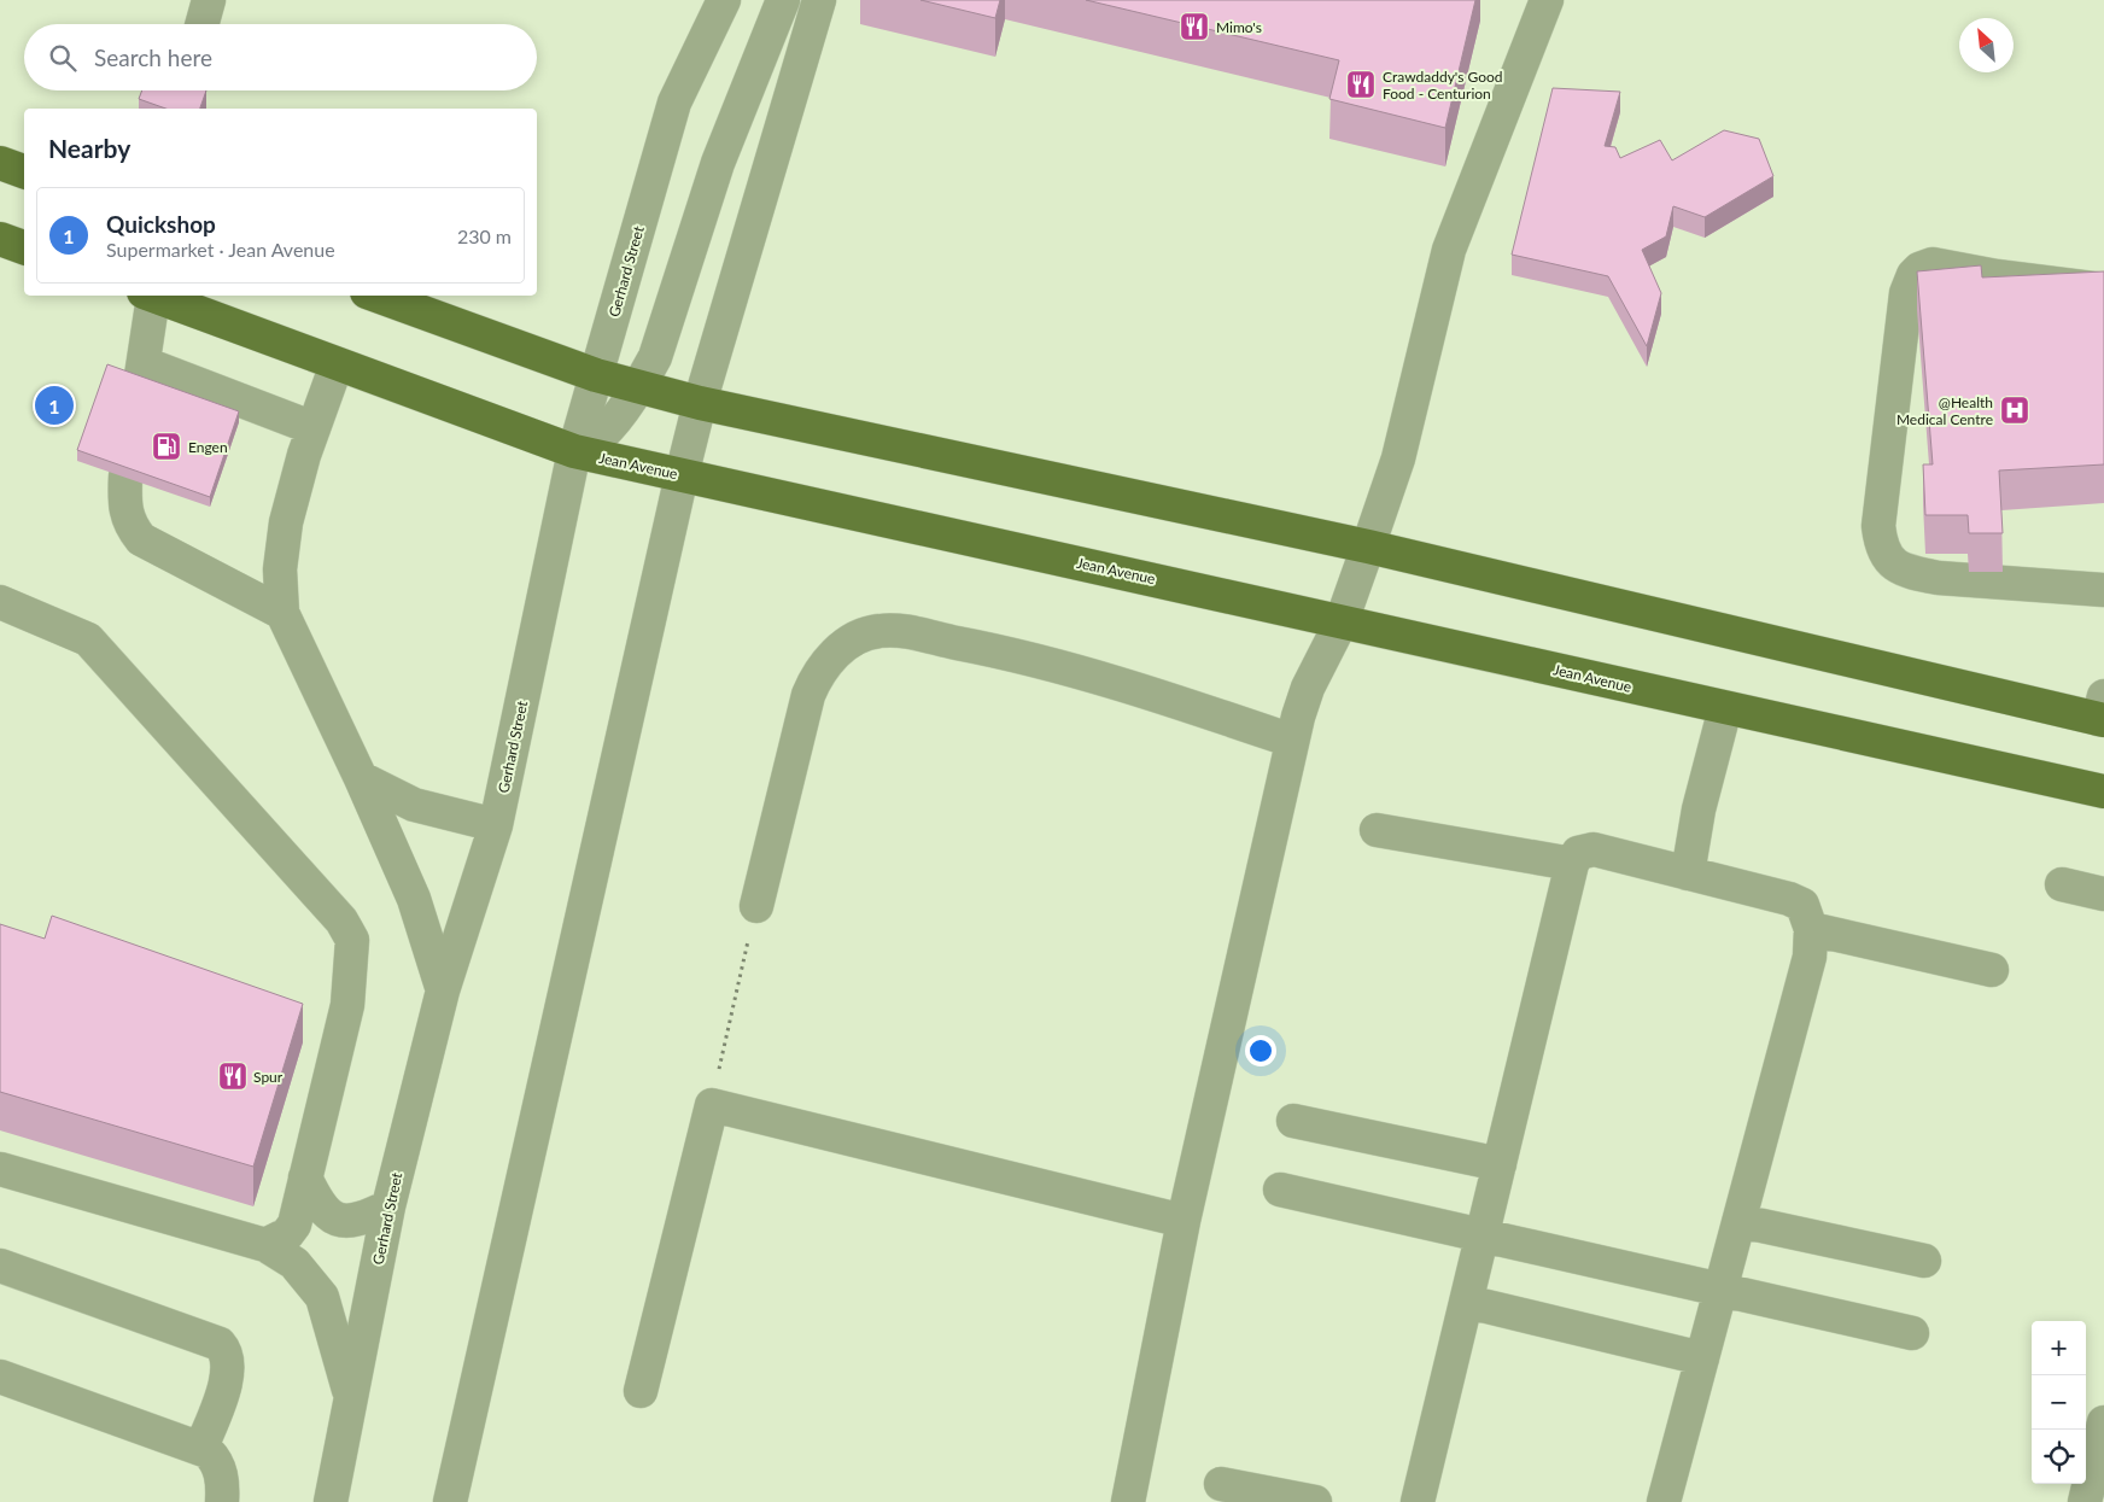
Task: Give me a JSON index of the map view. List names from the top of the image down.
{
  "streets": {
    "main road": ["Jean Avenue"],
    "street": ["Gerhard Street"]
  },
  "crossings": [
    ["Gerhard Street", "Jean Avenue"]
  ],
  "places": {
    "restaurant": ["Mimo's", "Crawdaddy's Good Food - Centurion", "Spur"],
    "hospital": ["@Health Medical Centre"],
    "fuel station": ["Engen"]
  },
  "north": "top left",
  "page": {
    "search": "Search here",
    "heading": "Nearby",
    "list": [
      {
        "mark": "1",
        "name": "Quickshop",
        "note": "Supermarket · Jean Avenue",
        "value": "230 m"
      }
    ],
    "pins": "1",
    "map_buttons": ["+", "−"]
  }
}
